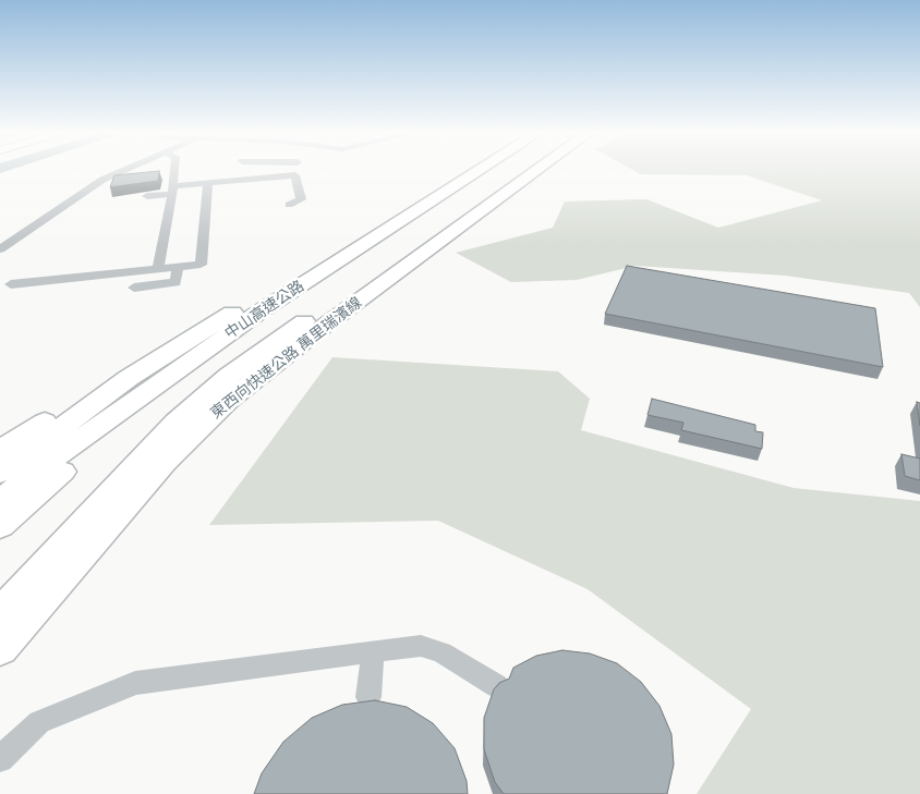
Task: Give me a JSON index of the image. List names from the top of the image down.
{
  "streets": {
    "highway": ["中山高速公路", "東西向快速公路 萬里瑞濱線"]
  }
}
